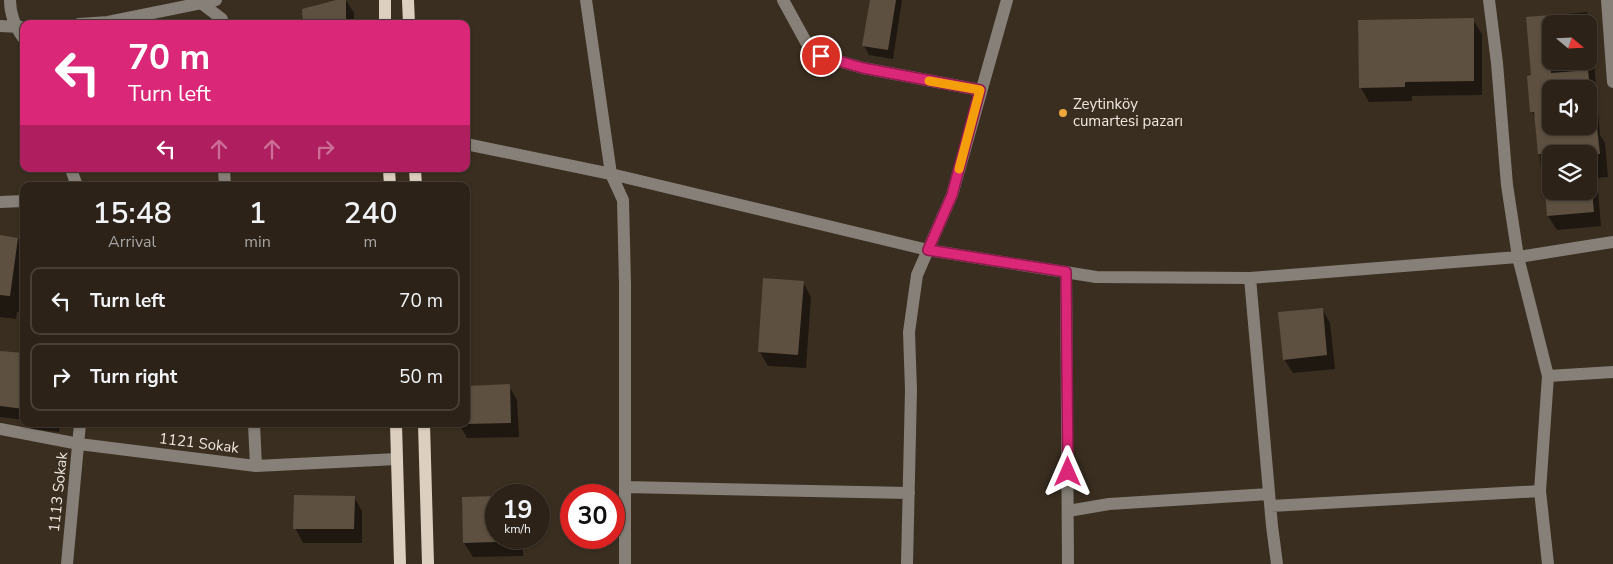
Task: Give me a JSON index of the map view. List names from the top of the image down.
{
  "streets": {
    "street": ["1121 Sokak", "1113 Sokak"]
  },
  "crossings": [
    ["1121 Sokak", "1113 Sokak"]
  ],
  "places": ["Zeytinköy cumartesi pazarı"],
  "north": "right",
  "page": {
    "turn": ["70 m", "Turn left"],
    "eta": [
      "15:48",
      "Arrival",
      "1",
      "min",
      "240",
      "m"
    ],
    "list": [
      {
        "name": "Turn left",
        "value": "70 m"
      },
      {
        "name": "Turn right",
        "value": "50 m"
      }
    ],
    "speed": "19 km/h",
    "limit": "30"
  }
}
